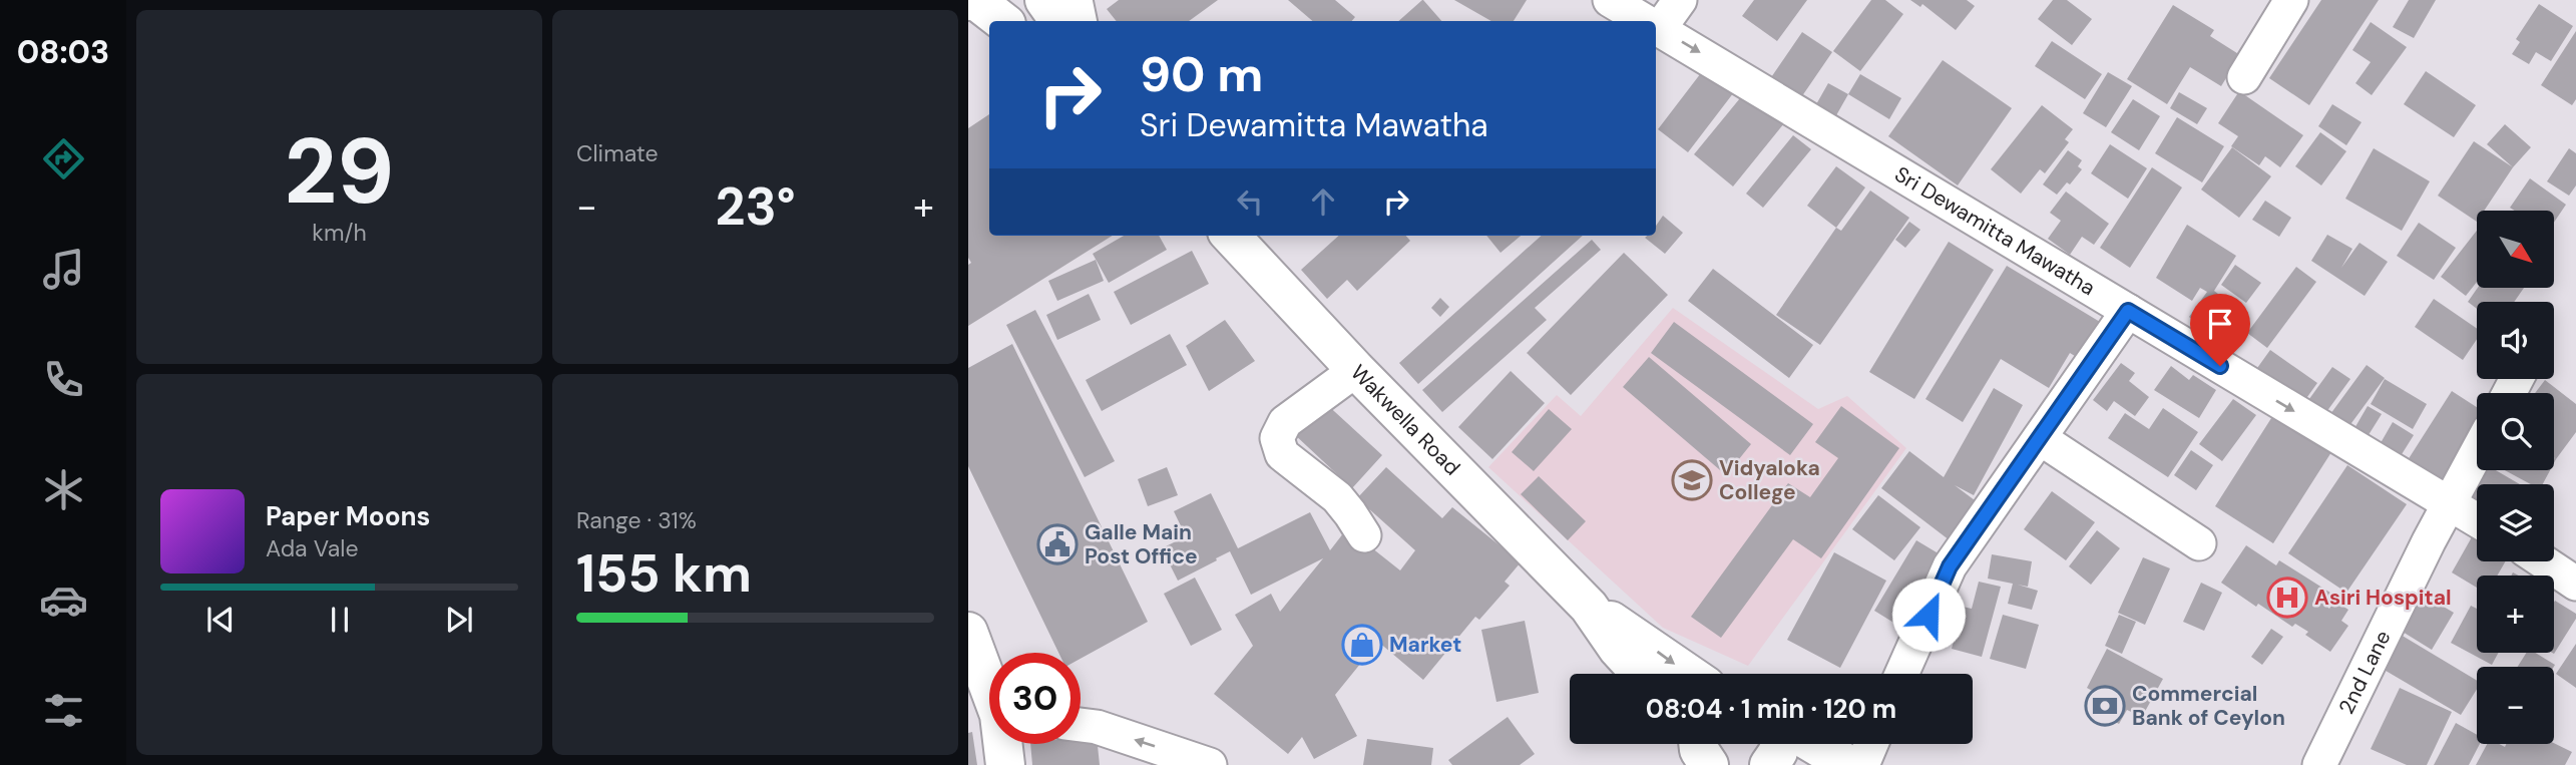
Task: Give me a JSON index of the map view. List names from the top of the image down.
{
  "streets": {
    "main road": ["Wakwella Road"],
    "street": ["Sri Dewamitta Mawatha", "2nd Lane"]
  },
  "crossings": [
    ["Sri Dewamitta Mawatha", "2nd Lane"]
  ],
  "one_way": ["Sri Dewamitta Mawatha"],
  "places": {
    "school or university": ["Vidyaloka College"],
    "public building": ["Galle Main Post Office"],
    "hospital": ["Asiri Hospital"],
    "shop": ["Market"],
    "bank": ["Commercial Bank of Ceylon"]
  },
  "north": "bottom right",
  "page": {
    "tabs": "08:03",
    "tile": [
      ["29", "km/h"],
      "Climate",
      ["Range · 31%", "155 km"]
    ],
    "turn": ["90 m", "Sri Dewamitta Mawatha"],
    "heat": ["−", "23°", "+"],
    "map_buttons": ["+", "−"],
    "song": ["Paper Moons", "Ada Vale"],
    "limit": "30",
    "trip": "08:04 · 1 min · 120 m"
  }
}
